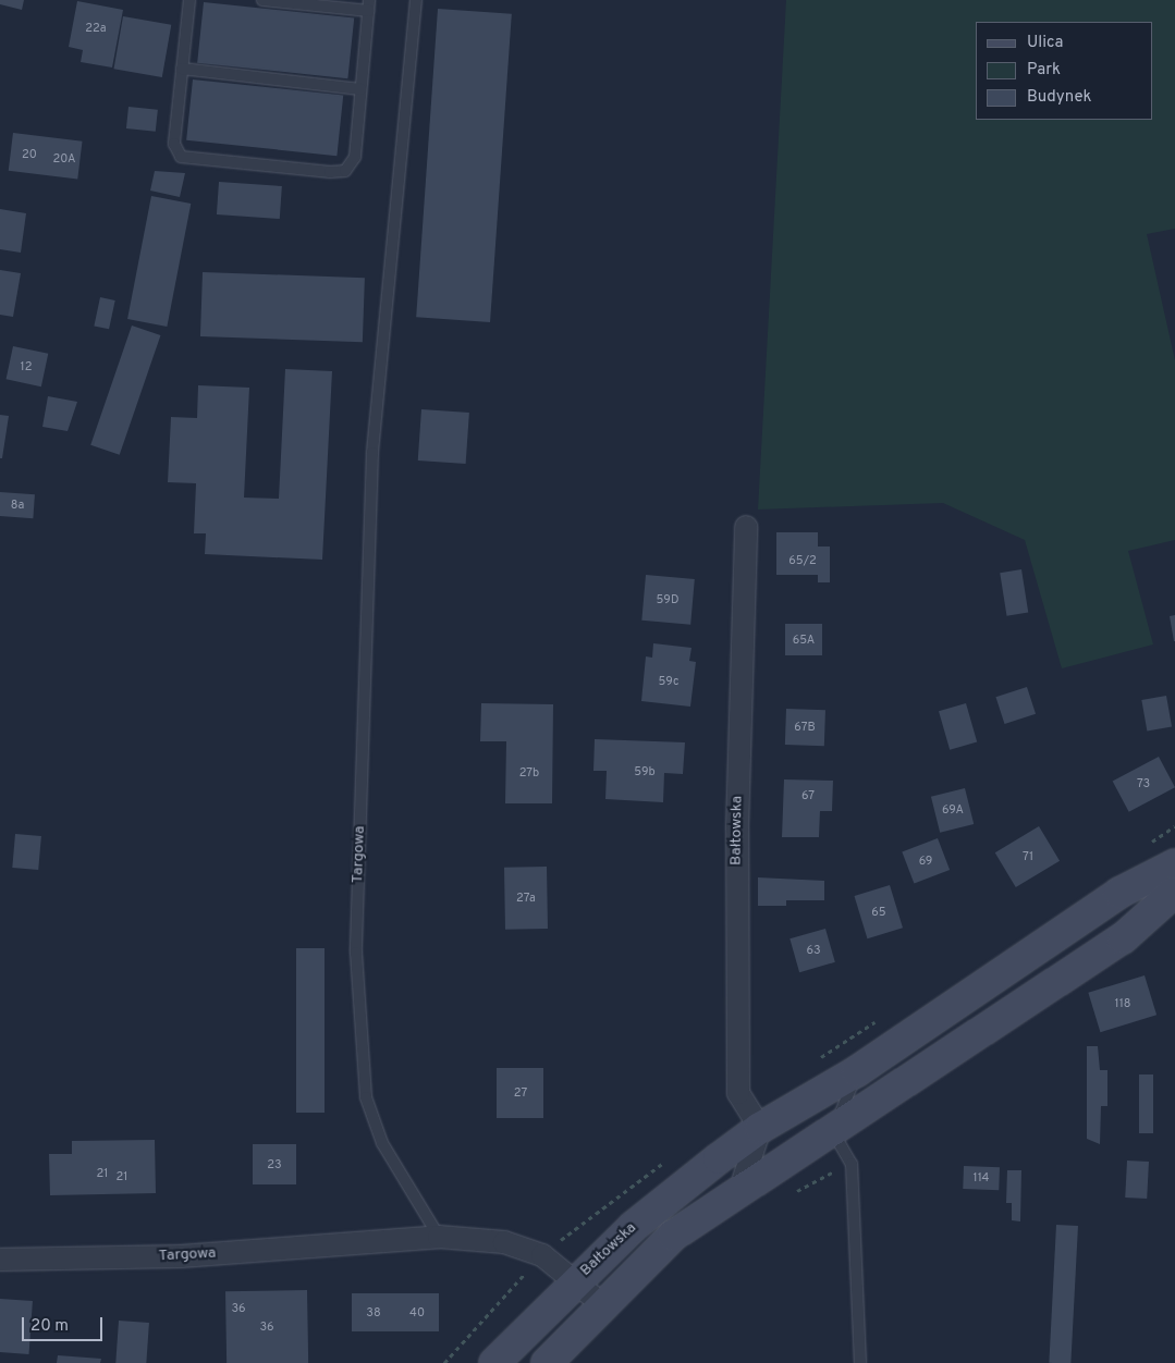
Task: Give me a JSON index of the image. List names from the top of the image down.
{
  "streets": {
    "main road": ["Bałtowska"],
    "street": ["Targowa"]
  },
  "crossings": [
    ["Bałtowska", "Targowa"]
  ],
  "house_numbers": [
    "22a",
    "20",
    "20A",
    "12",
    "8a",
    "65/2",
    "59D",
    "65A",
    "59c",
    "67B",
    "59b",
    "27b",
    "73",
    "67",
    "69A",
    "71",
    "69",
    "27a",
    "65",
    "63",
    "118",
    "27",
    "23",
    "21",
    "21",
    "114",
    "36",
    "38",
    "40",
    "36"
  ],
  "legend": ["Ulica", "Park", "Budynek"],
  "scale_bar": "20 m"
}
